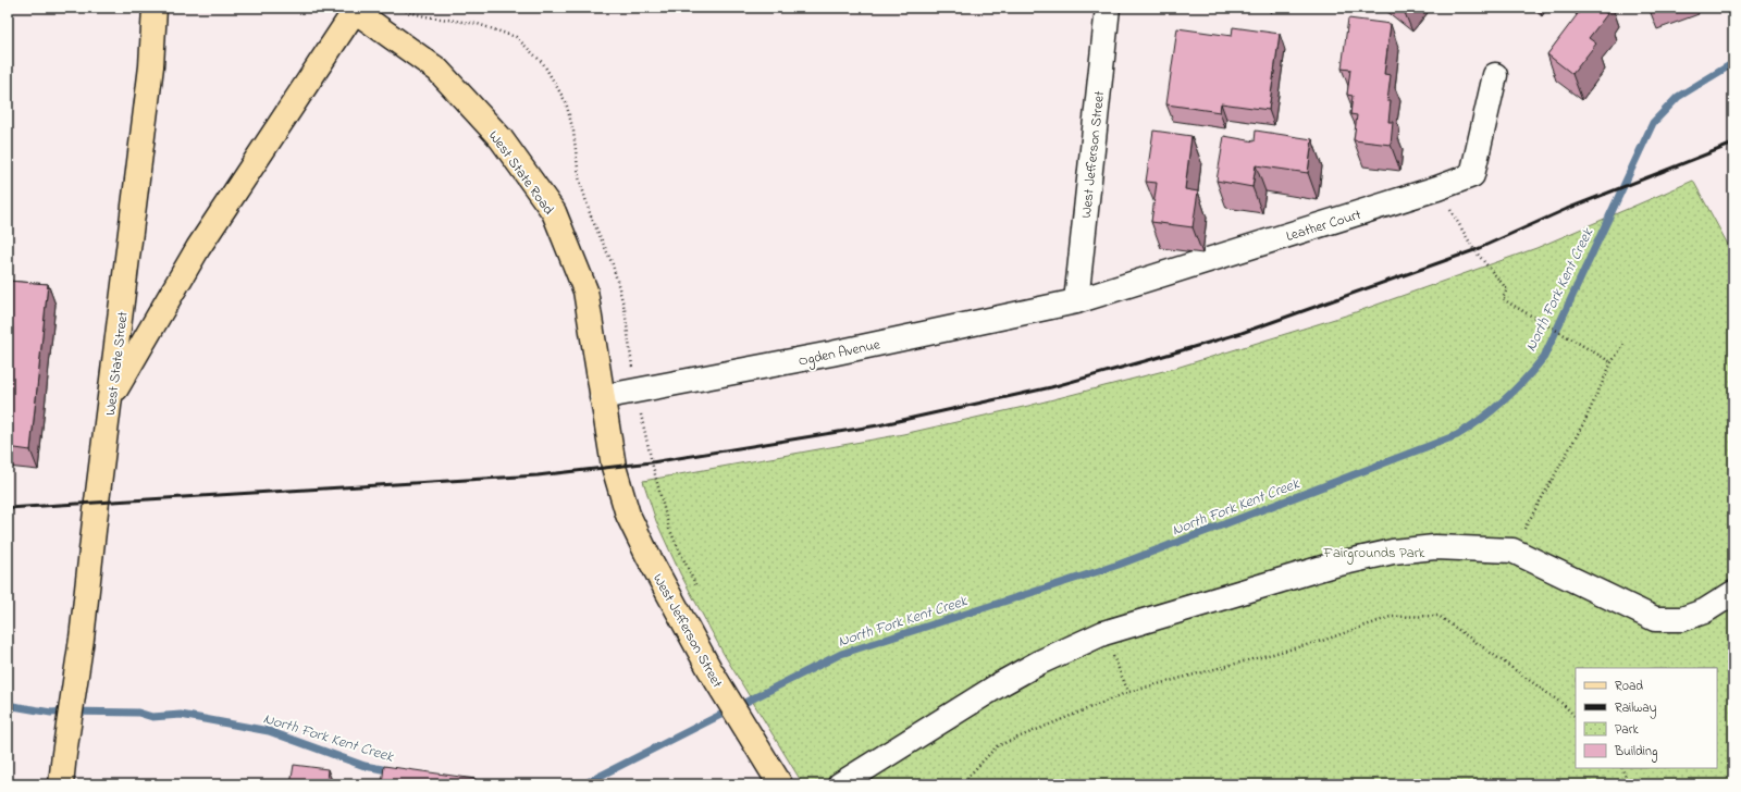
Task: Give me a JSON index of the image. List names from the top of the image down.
{
  "streets": {
    "main road": ["West Jefferson Street", "West State Road", "West State Street"],
    "street": ["Leather Court", "Ogden Avenue"]
  },
  "crossings": [
    ["West Jefferson Street", "West State Road"],
    ["West Jefferson Street", "Leather Court"],
    ["West Jefferson Street", "Ogden Avenue"],
    ["West State Road", "Ogden Avenue"],
    ["Leather Court", "Ogden Avenue"]
  ],
  "water": ["North Fork Kent Creek"],
  "parks": ["Fairgrounds Park"],
  "legend": [
    "Road",
    "Railway",
    "Park",
    "Building"
  ]
}
